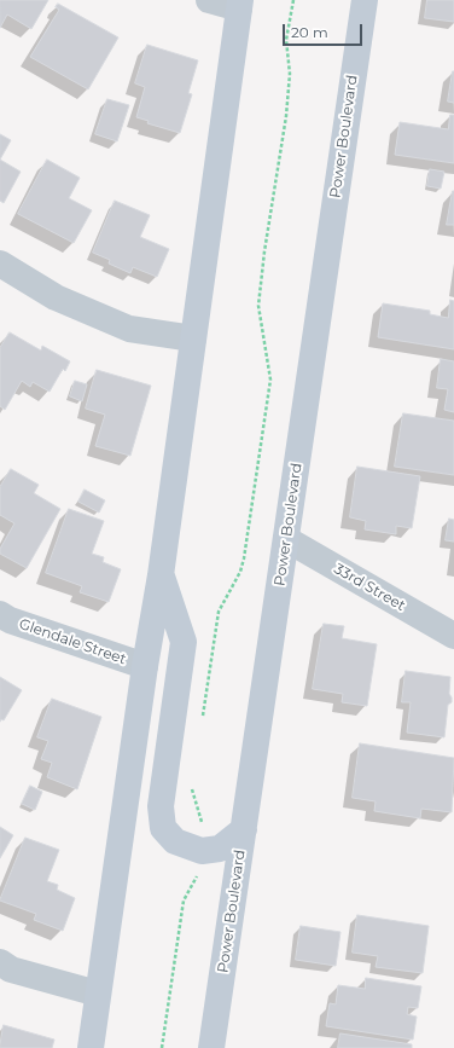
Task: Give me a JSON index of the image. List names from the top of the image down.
{
  "streets": {
    "main road": ["Power Boulevard"],
    "street": ["33rd Street", "Glendale Street"]
  },
  "crossings": [
    ["Power Boulevard", "33rd Street"]
  ],
  "scale_bar": "20 m"
}
